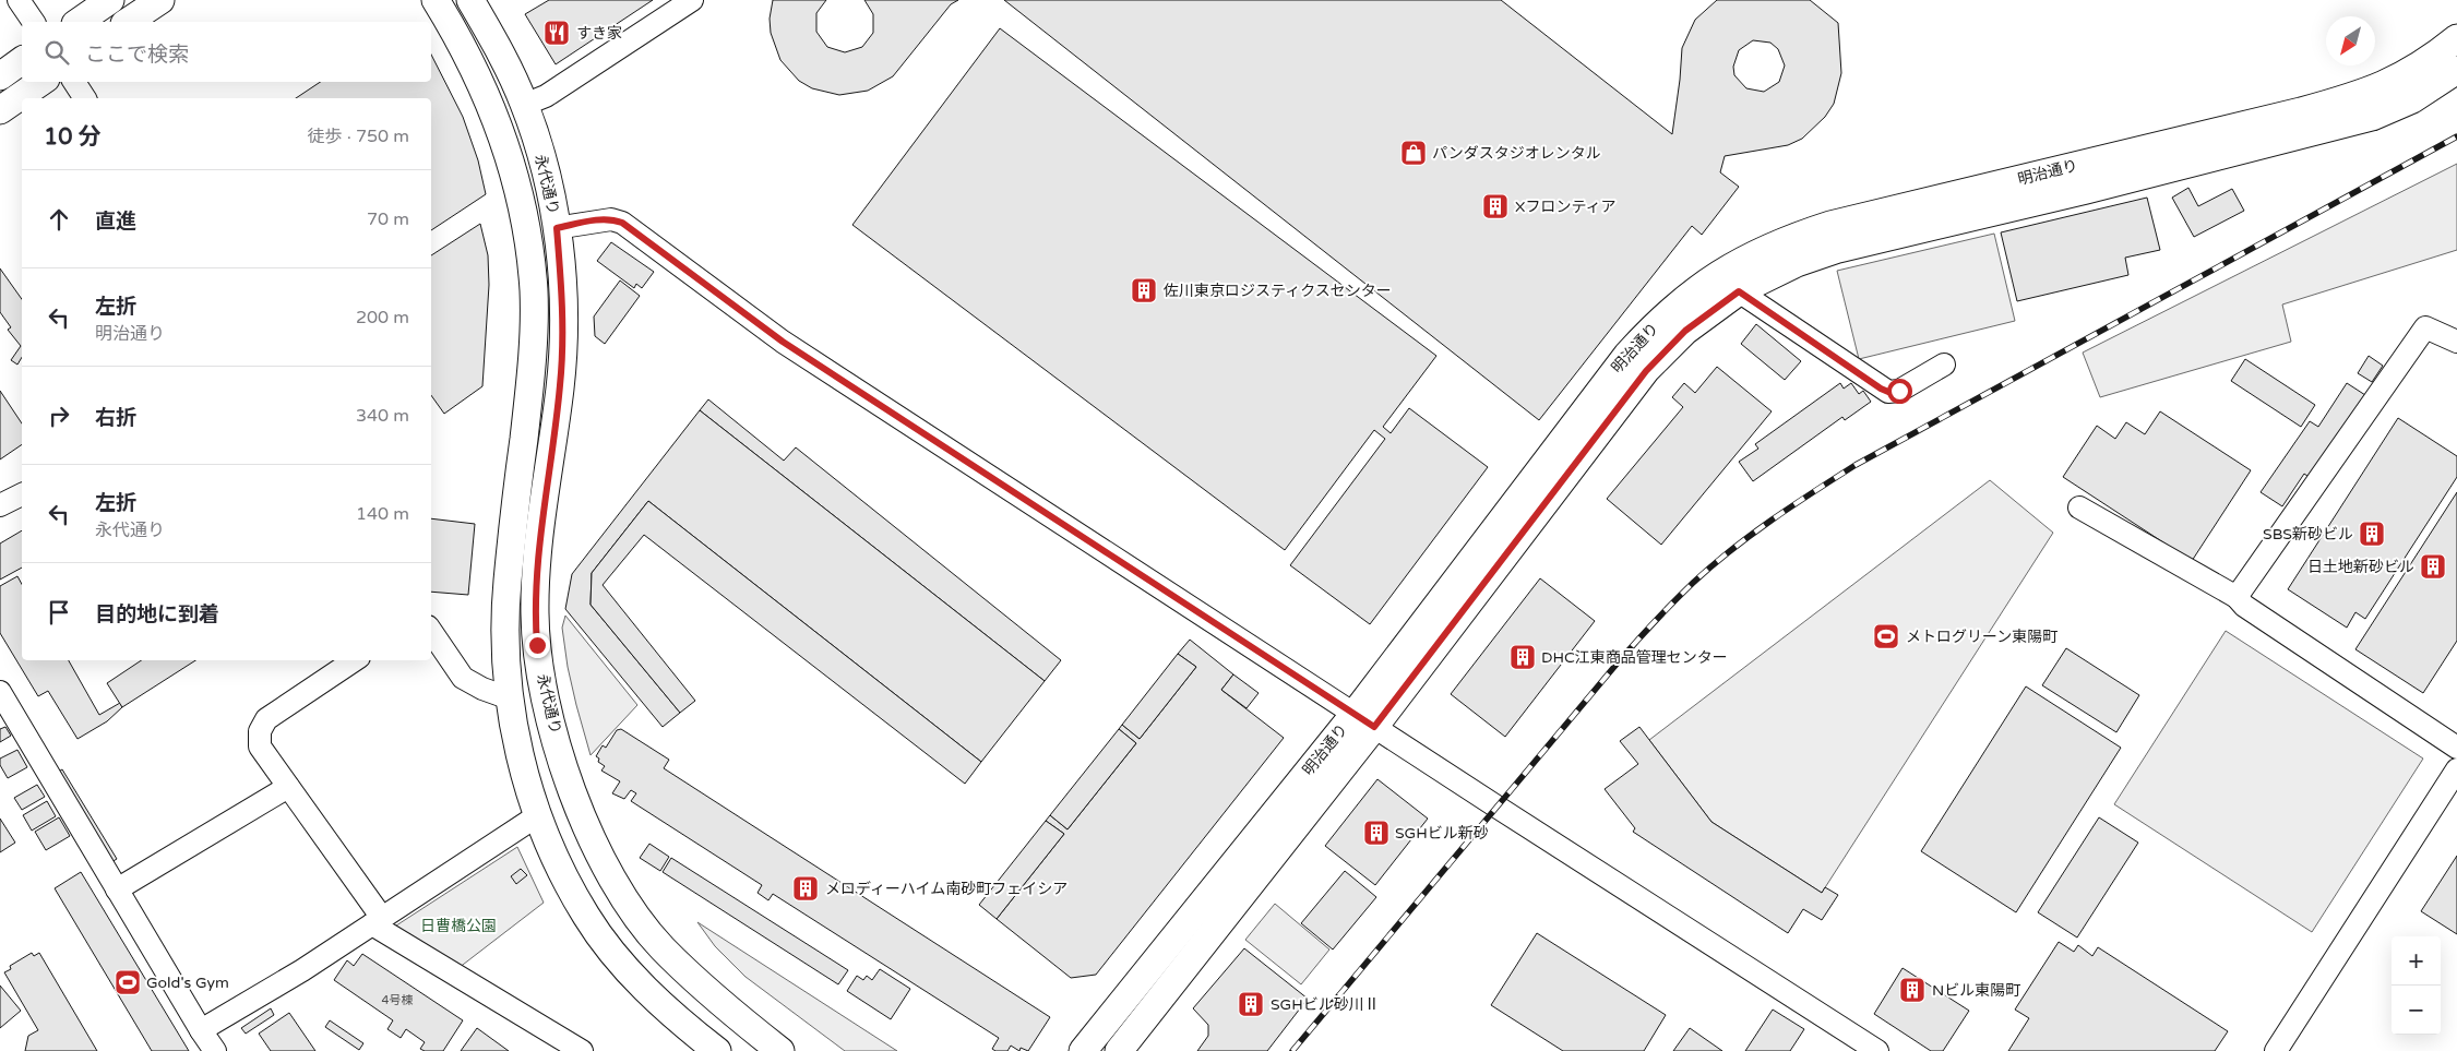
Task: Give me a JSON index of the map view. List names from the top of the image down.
{
  "streets": {
    "main road": ["明治通り", "永代通り"]
  },
  "parks": ["日曹橋公園"],
  "places": {
    "restaurant": ["すき家"],
    "shop": ["パンダスタジオレンタル"],
    "building": [
      "Xフロンティア",
      "佐川東京ロジスティクスセンター",
      "SBS新砂ビル",
      "日土地新砂ビル",
      "DHC江東商品管理センター",
      "SGHビル新砂",
      "メロディーハイム南砂町フェイシア",
      "Nビル東陽町",
      "SGHビル砂川Ⅱ"
    ],
    "sports": ["メトログリーン東陽町", "Gold's Gym"]
  },
  "house_numbers": ["4号棟"],
  "north": "bottom left",
  "page": {
    "search": "ここで検索",
    "heading": ["10 分", "徒歩 · 750 m"],
    "list": [
      ["直進", "70 m"],
      ["左折", "明治通り", "200 m"],
      ["右折", "340 m"],
      ["左折", "永代通り", "140 m"],
      "目的地に到着"
    ],
    "map_buttons": ["+", "−"]
  }
}
